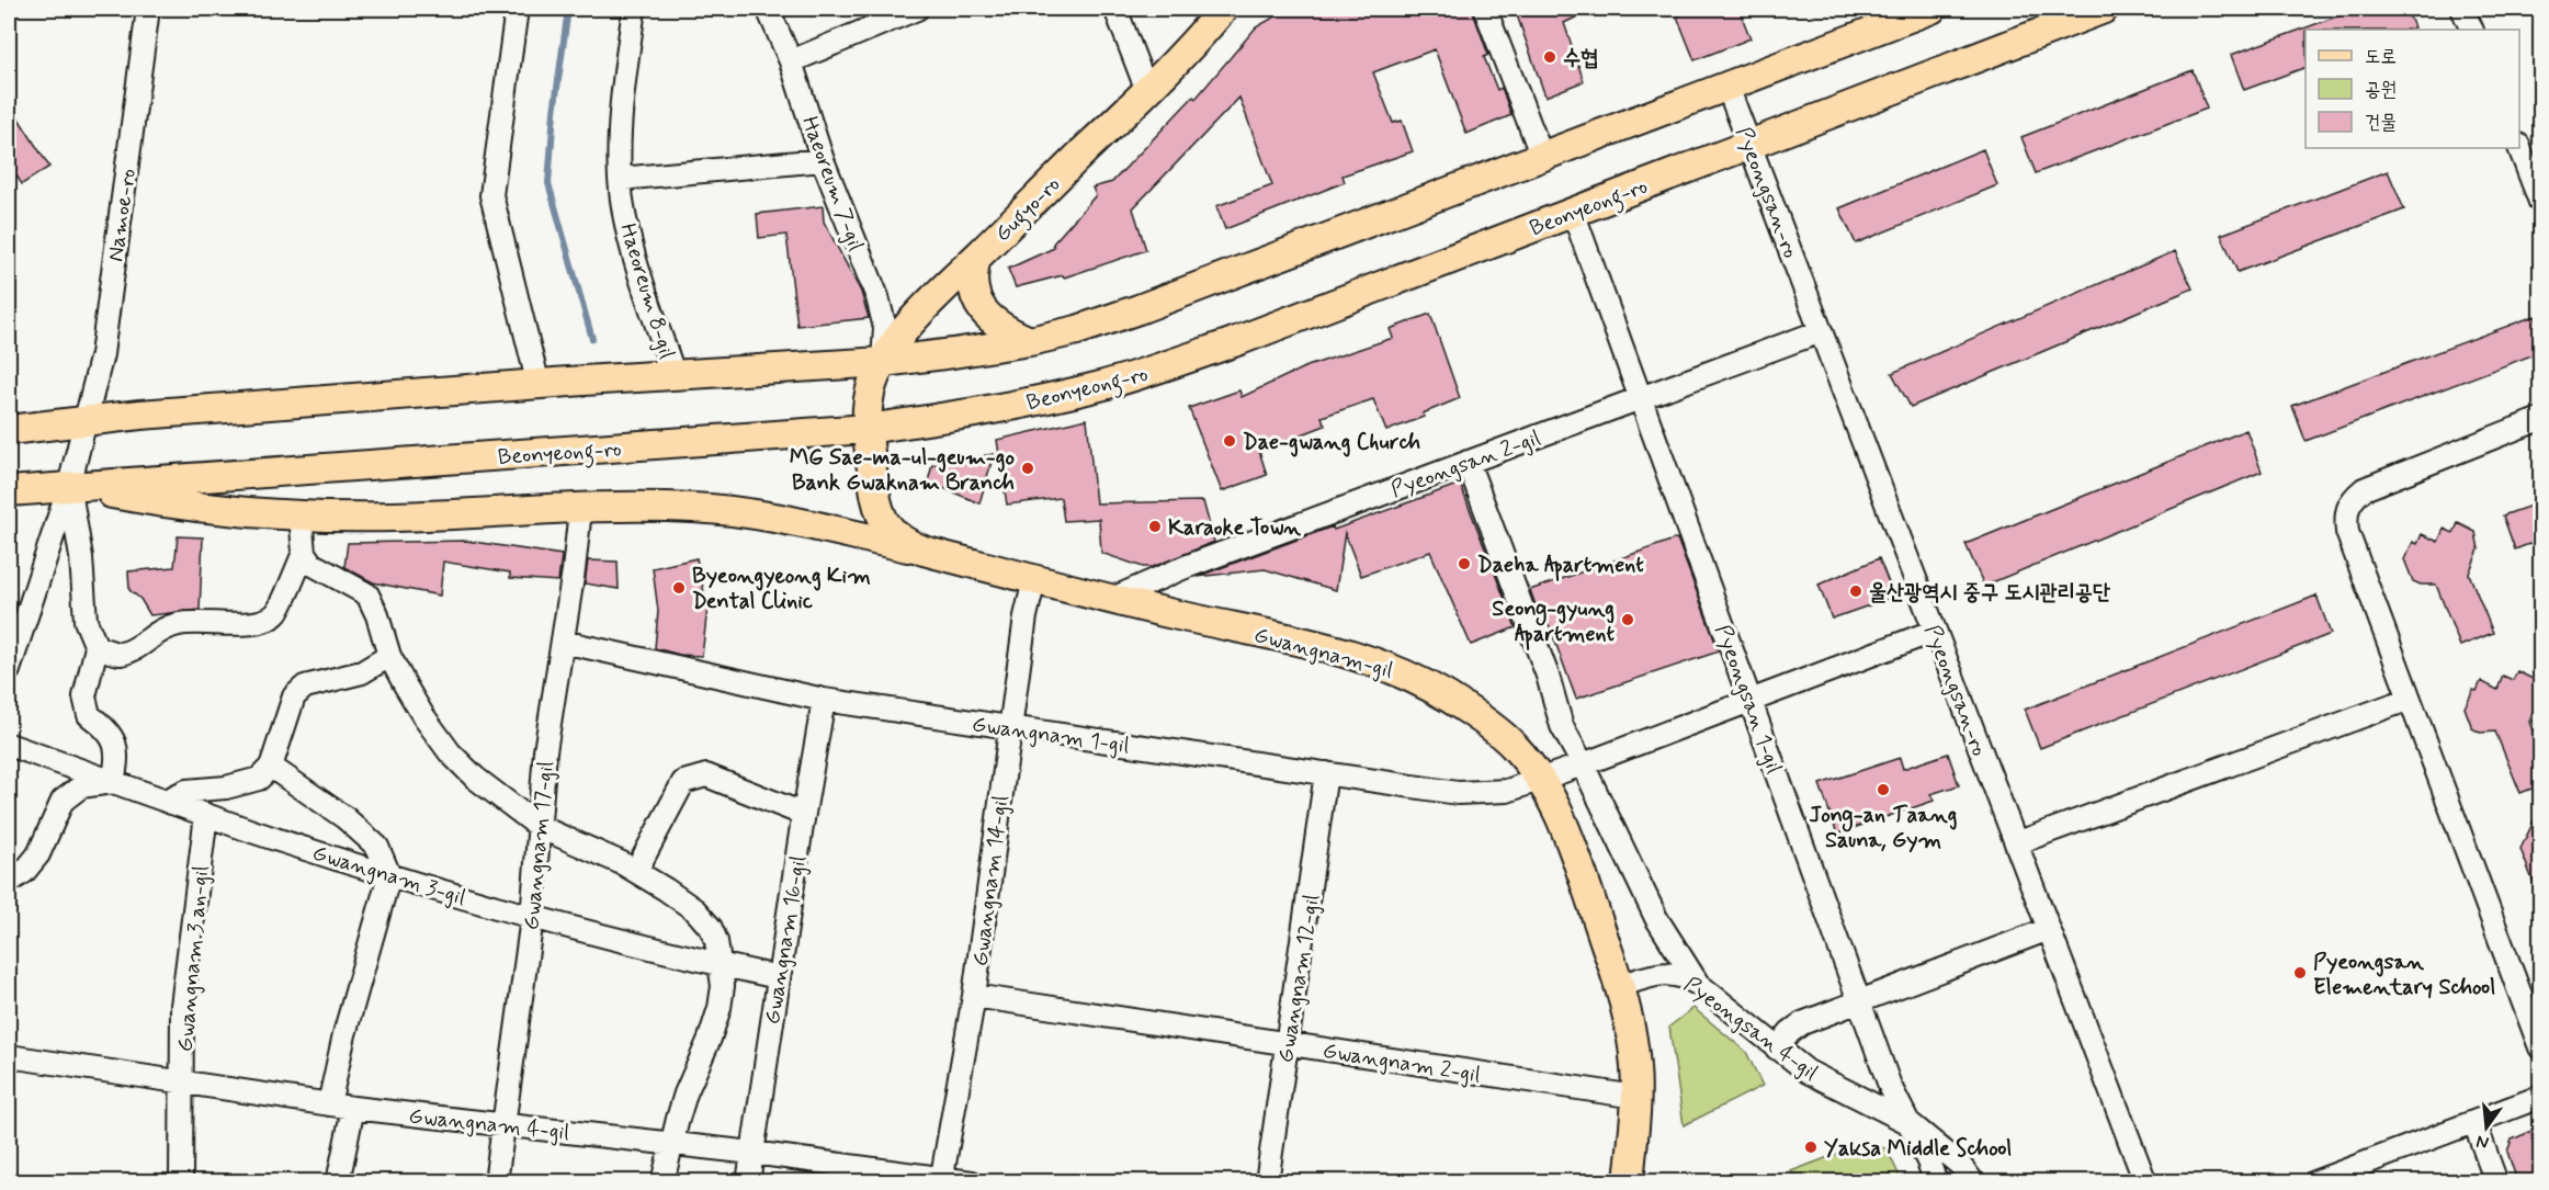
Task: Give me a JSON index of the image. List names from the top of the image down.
{
  "streets": {
    "main road": ["Beonyeong-ro", "Gugyo-ro", "Gwangnam-gil"],
    "street": [
      "Haeoreum 7-gil",
      "Pyeongsan-ro",
      "Namoe-ro",
      "Haeoreum 8-gil",
      "Pyeongsan 2-gil",
      "Pyeongsan 1-gil",
      "Gwangnam 1-gil",
      "Gwangnam 17-gil",
      "Gwangnam 3-gil",
      "Gwangnam 14-gil",
      "Gwangnam 16-gil",
      "Gwangnam 3 an-gil",
      "Gwangnam 12-gil",
      "Pyeongsan 4-gil",
      "Gwangnam 2-gil",
      "Gwangnam 4-gil"
    ]
  },
  "crossings": [
    ["Haeoreum 7-gil", "Gugyo-ro"],
    ["Pyeongsan-ro", "Beonyeong-ro"],
    ["Pyeongsan-ro", "Pyeongsan 2-gil"],
    ["Pyeongsan-ro", "Gwangnam 1-gil"],
    ["Beonyeong-ro", "Gugyo-ro"],
    ["Beonyeong-ro", "Namoe-ro"],
    ["Beonyeong-ro", "Gwangnam-gil"],
    ["Beonyeong-ro", "Pyeongsan 1-gil"],
    ["Gugyo-ro", "Gwangnam-gil"],
    ["Pyeongsan 2-gil", "Gwangnam-gil"],
    ["Pyeongsan 2-gil", "Pyeongsan 1-gil"],
    ["Gwangnam-gil", "Gwangnam 1-gil"],
    ["Gwangnam-gil", "Gwangnam 14-gil"],
    ["Gwangnam-gil", "Pyeongsan 4-gil"],
    ["Gwangnam-gil", "Gwangnam 2-gil"],
    ["Pyeongsan 1-gil", "Gwangnam 1-gil"],
    ["Pyeongsan 1-gil", "Pyeongsan 4-gil"],
    ["Gwangnam 1-gil", "Gwangnam 17-gil"],
    ["Gwangnam 1-gil", "Gwangnam 14-gil"],
    ["Gwangnam 1-gil", "Gwangnam 16-gil"],
    ["Gwangnam 1-gil", "Gwangnam 12-gil"],
    ["Gwangnam 17-gil", "Gwangnam 3-gil"],
    ["Gwangnam 17-gil", "Gwangnam 4-gil"],
    ["Gwangnam 3-gil", "Gwangnam 16-gil"],
    ["Gwangnam 3-gil", "Gwangnam 3 an-gil"],
    ["Gwangnam 14-gil", "Gwangnam 2-gil"],
    ["Gwangnam 14-gil", "Gwangnam 4-gil"],
    ["Gwangnam 16-gil", "Gwangnam 4-gil"],
    ["Gwangnam 3 an-gil", "Gwangnam 4-gil"],
    ["Gwangnam 12-gil", "Gwangnam 2-gil"]
  ],
  "places": [
    "수협",
    "Dae-gwang Church",
    "MG Sae-ma-ul-geum-go Bank Gwaknam Branch",
    "Karaoke Town",
    "Daeha Apartment",
    "Byeongyeong Kim Dental Clinic",
    "울산광역시 중구 도시관리공단",
    "Seong-gyung Apartment",
    "Jong-an Taang Sauna, Gym",
    "Pyeongsan Elementary School",
    "Yaksa Middle School"
  ],
  "legend": ["도로", "공원", "건물"],
  "north": "bottom"
}
